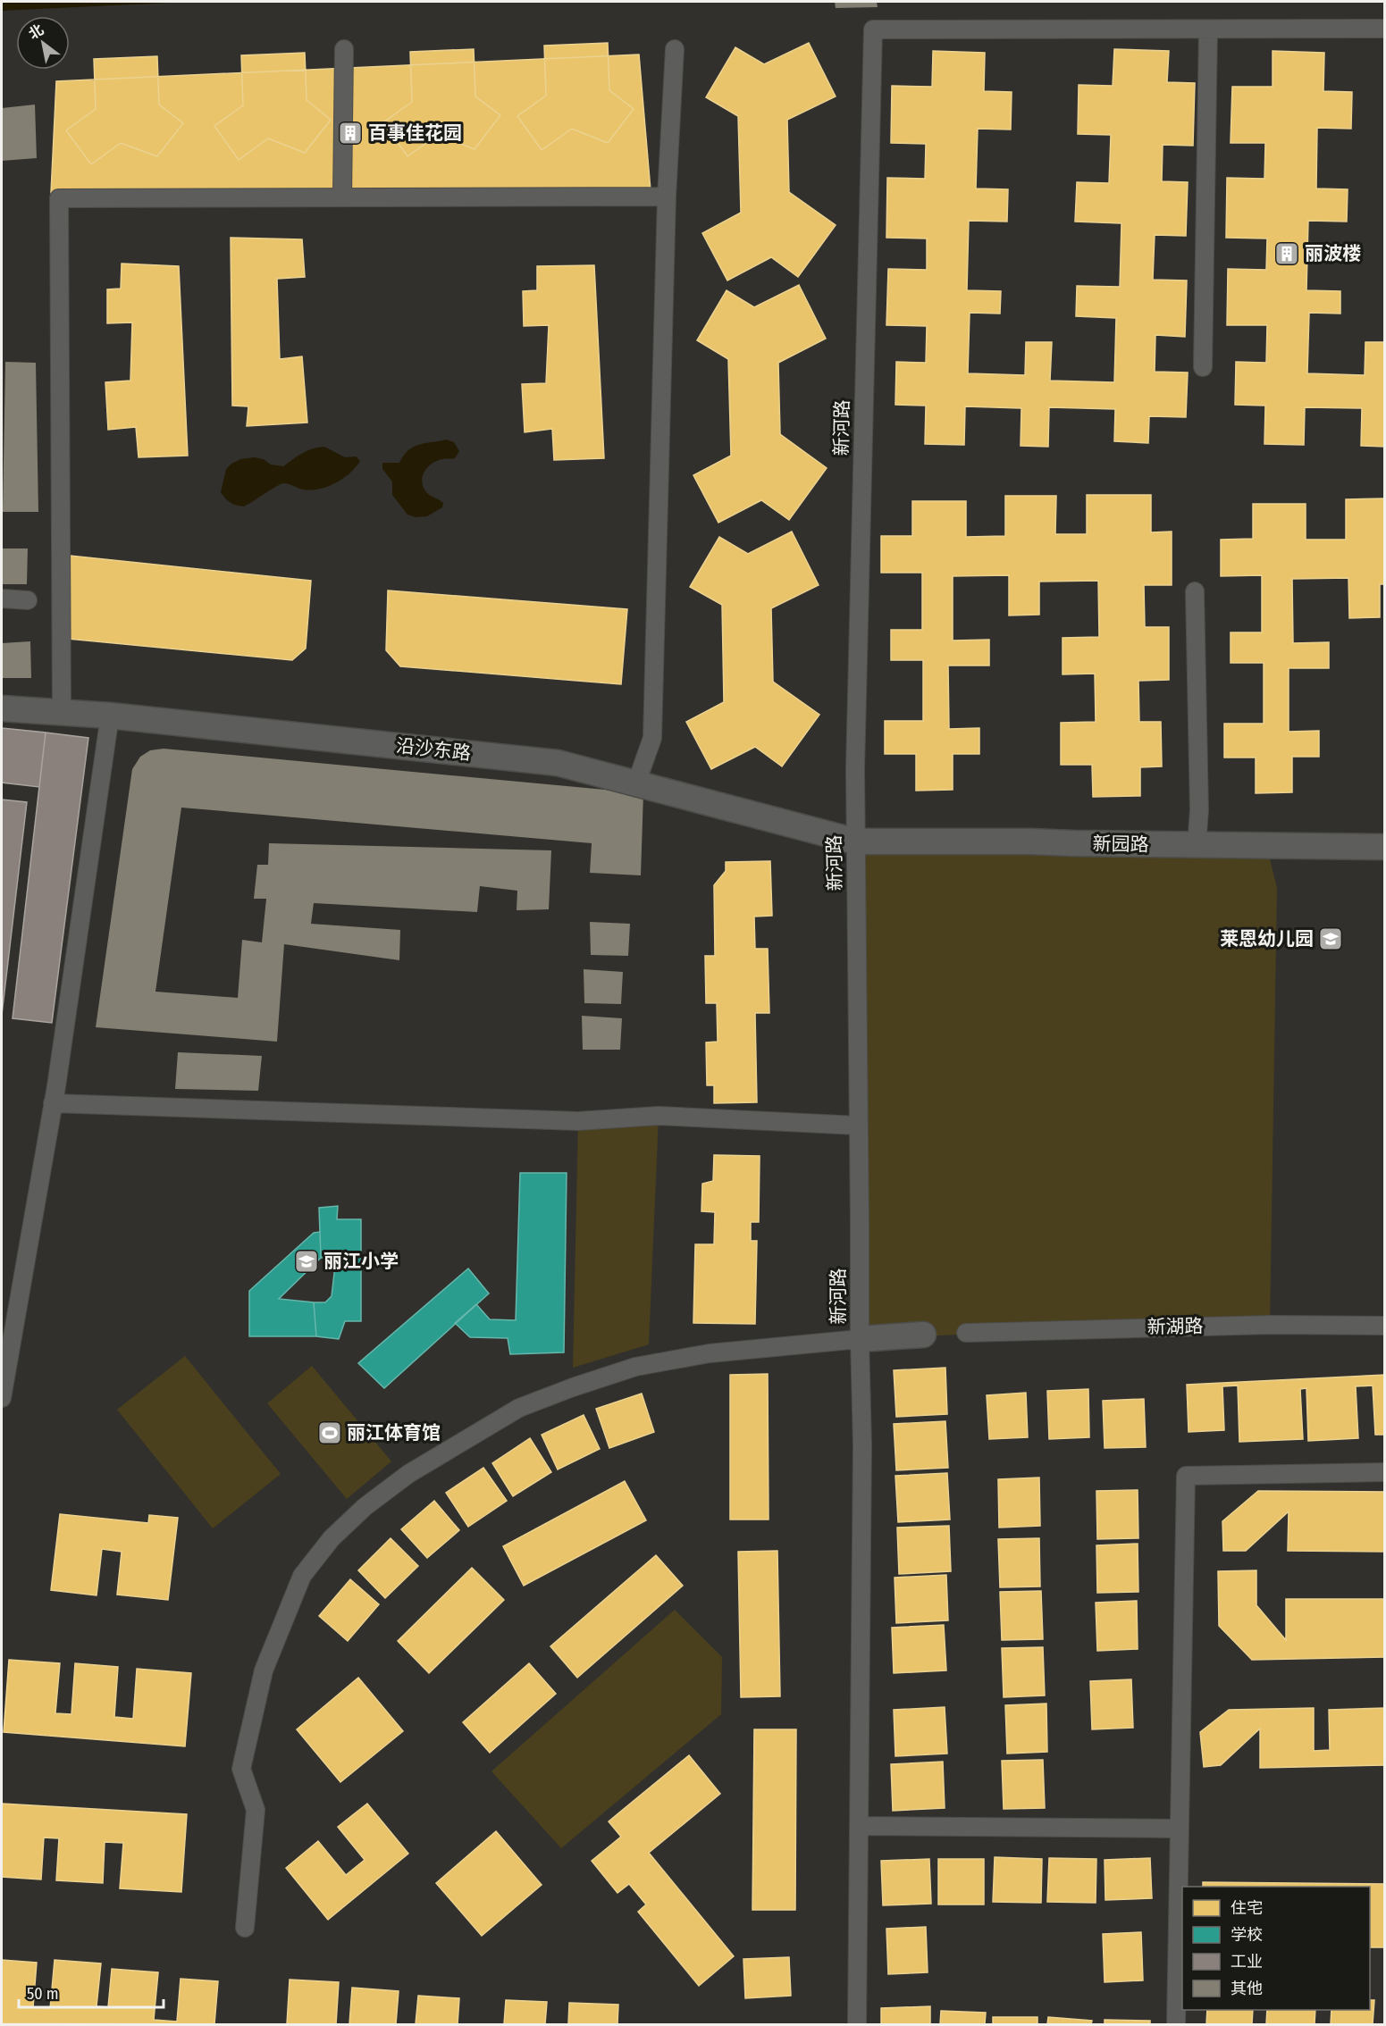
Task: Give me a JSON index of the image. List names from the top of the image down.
{
  "streets": {
    "street": [
      "新河路",
      "沿沙东路",
      "新园路",
      "新湖路"
    ]
  },
  "crossings": [
    ["新河路", "沿沙东路"],
    ["新河路", "新园路"],
    ["沿沙东路", "新园路"]
  ],
  "places": {
    "building": ["百事佳花园", "丽波楼"],
    "school or university": ["莱恩幼儿园", "丽江小学"],
    "sports": ["丽江体育馆"]
  },
  "legend": [
    "住宅",
    "学校",
    "工业",
    "其他"
  ],
  "scale_bar": "50 m",
  "north": "top left"
}
